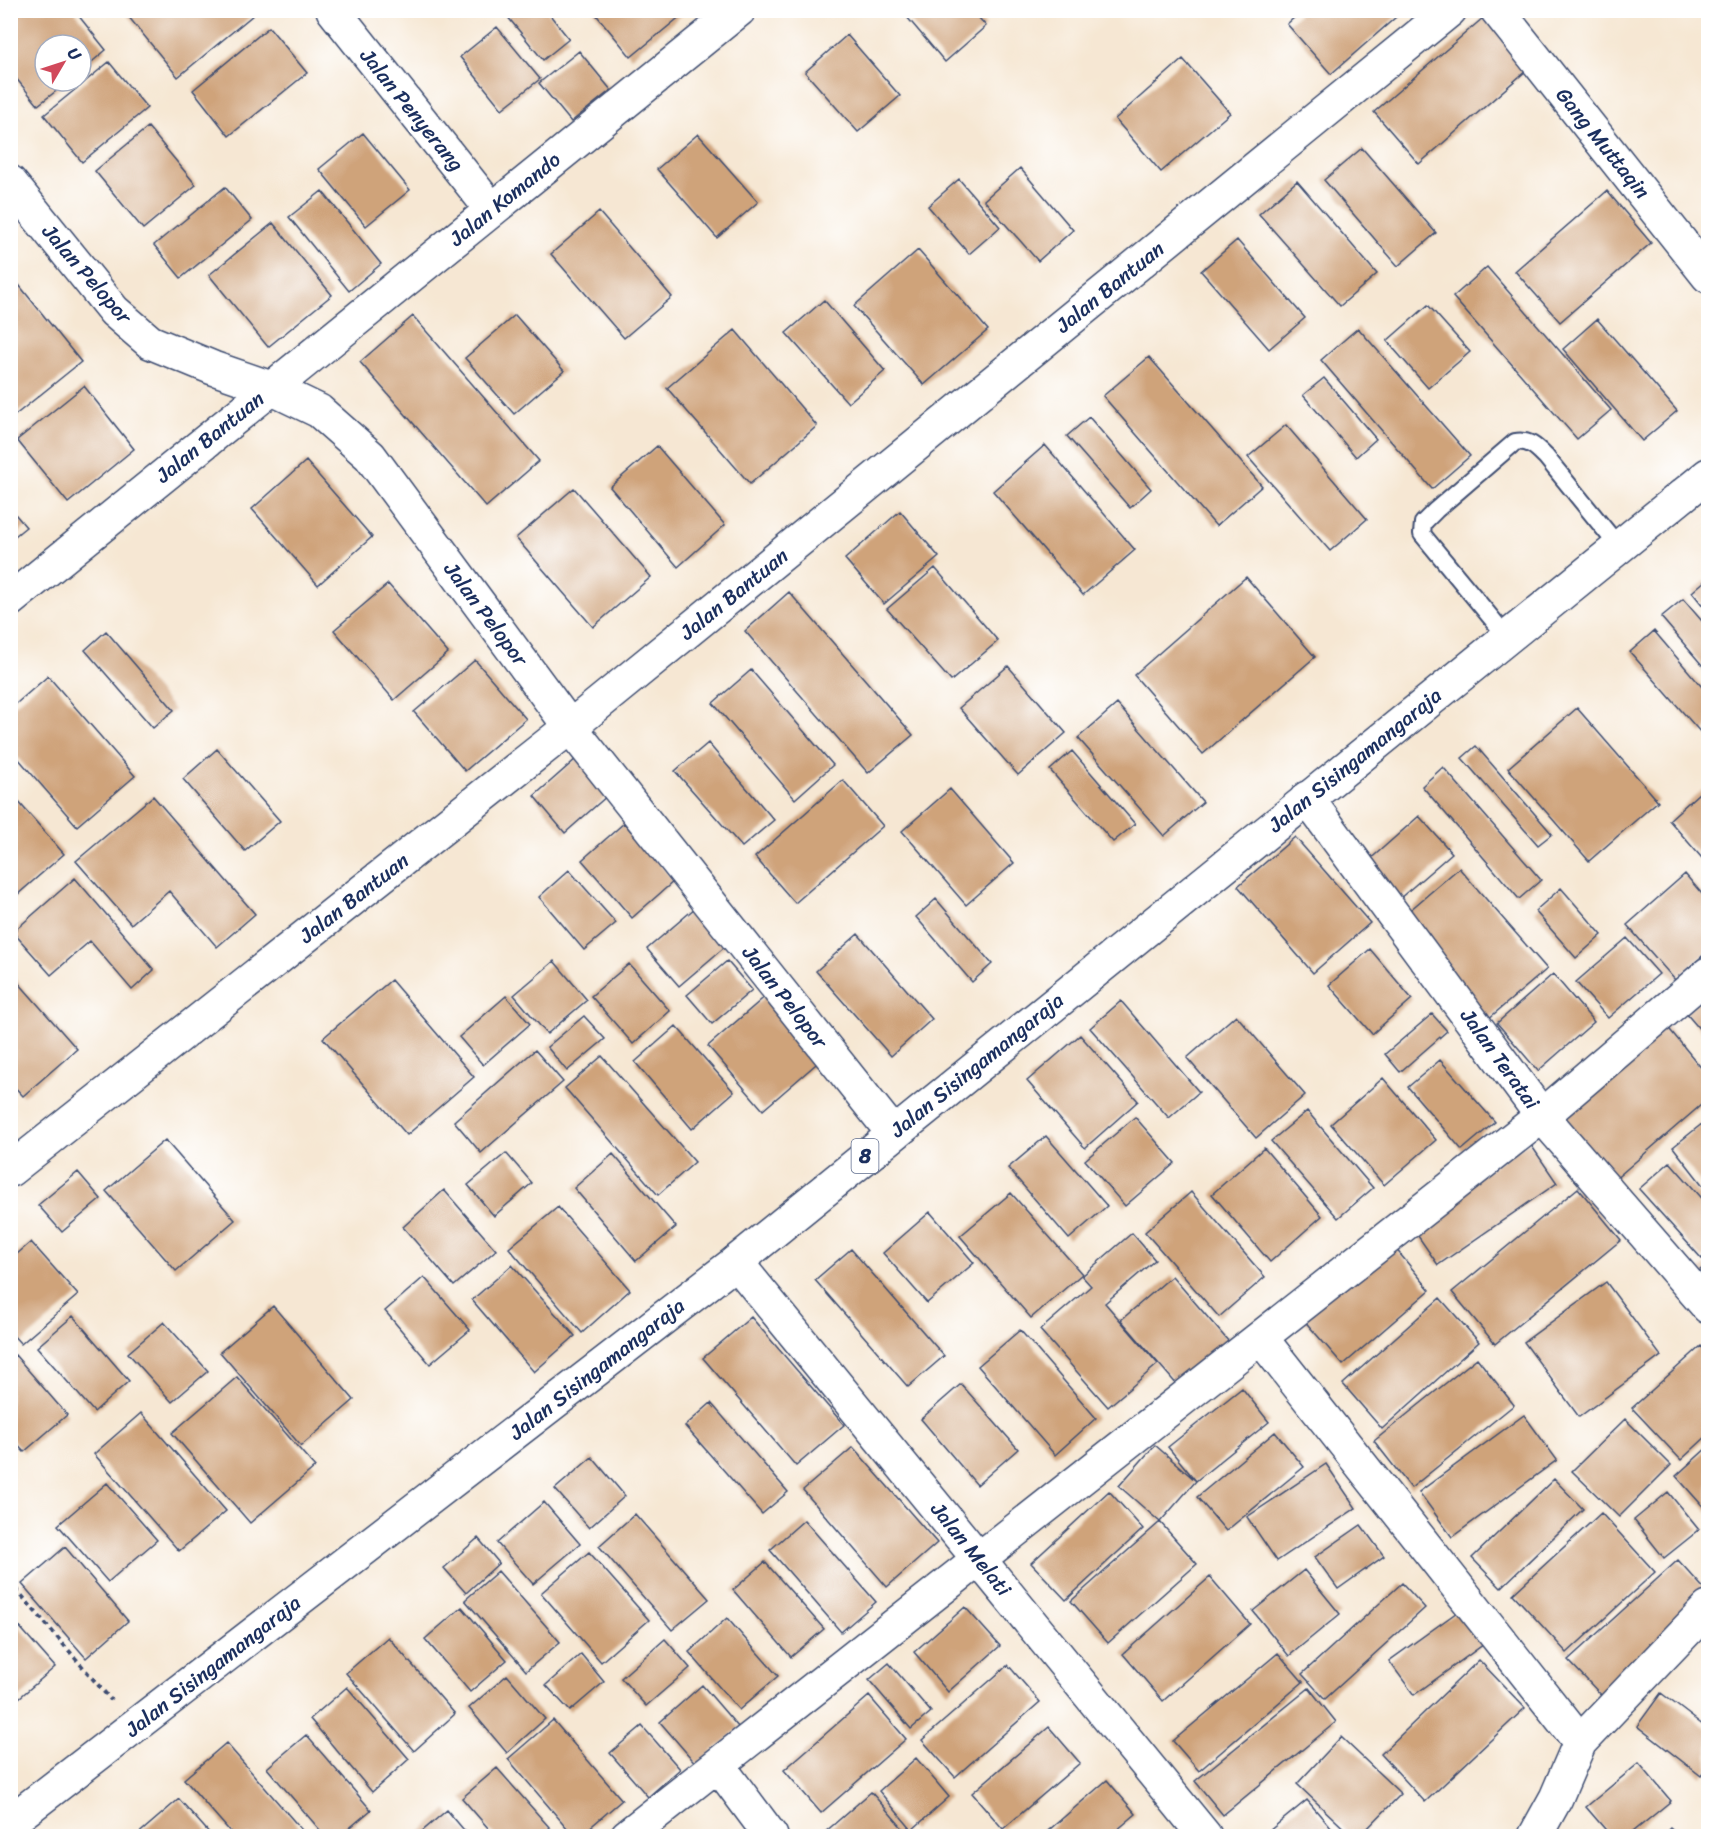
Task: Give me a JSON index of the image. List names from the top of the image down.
{
  "streets": {
    "main road": [
      "Jalan Penyerang",
      "Gang Muttaqin",
      "Jalan Komando",
      "Jalan Pelopor",
      "Jalan Bantuan",
      "Jalan Sisingamangaraja",
      "Jalan Teratai",
      "8",
      "Jalan Melati"
    ]
  },
  "crossings": [
    ["Jalan Penyerang", "Jalan Komando"],
    ["Jalan Komando", "Jalan Pelopor"],
    ["Jalan Komando", "Jalan Bantuan"],
    ["Jalan Pelopor", "Jalan Bantuan"],
    ["Jalan Pelopor", "Jalan Sisingamangaraja"],
    ["Jalan Sisingamangaraja", "Jalan Teratai"],
    ["Jalan Sisingamangaraja", "Jalan Melati"]
  ],
  "north": "top right"
}
